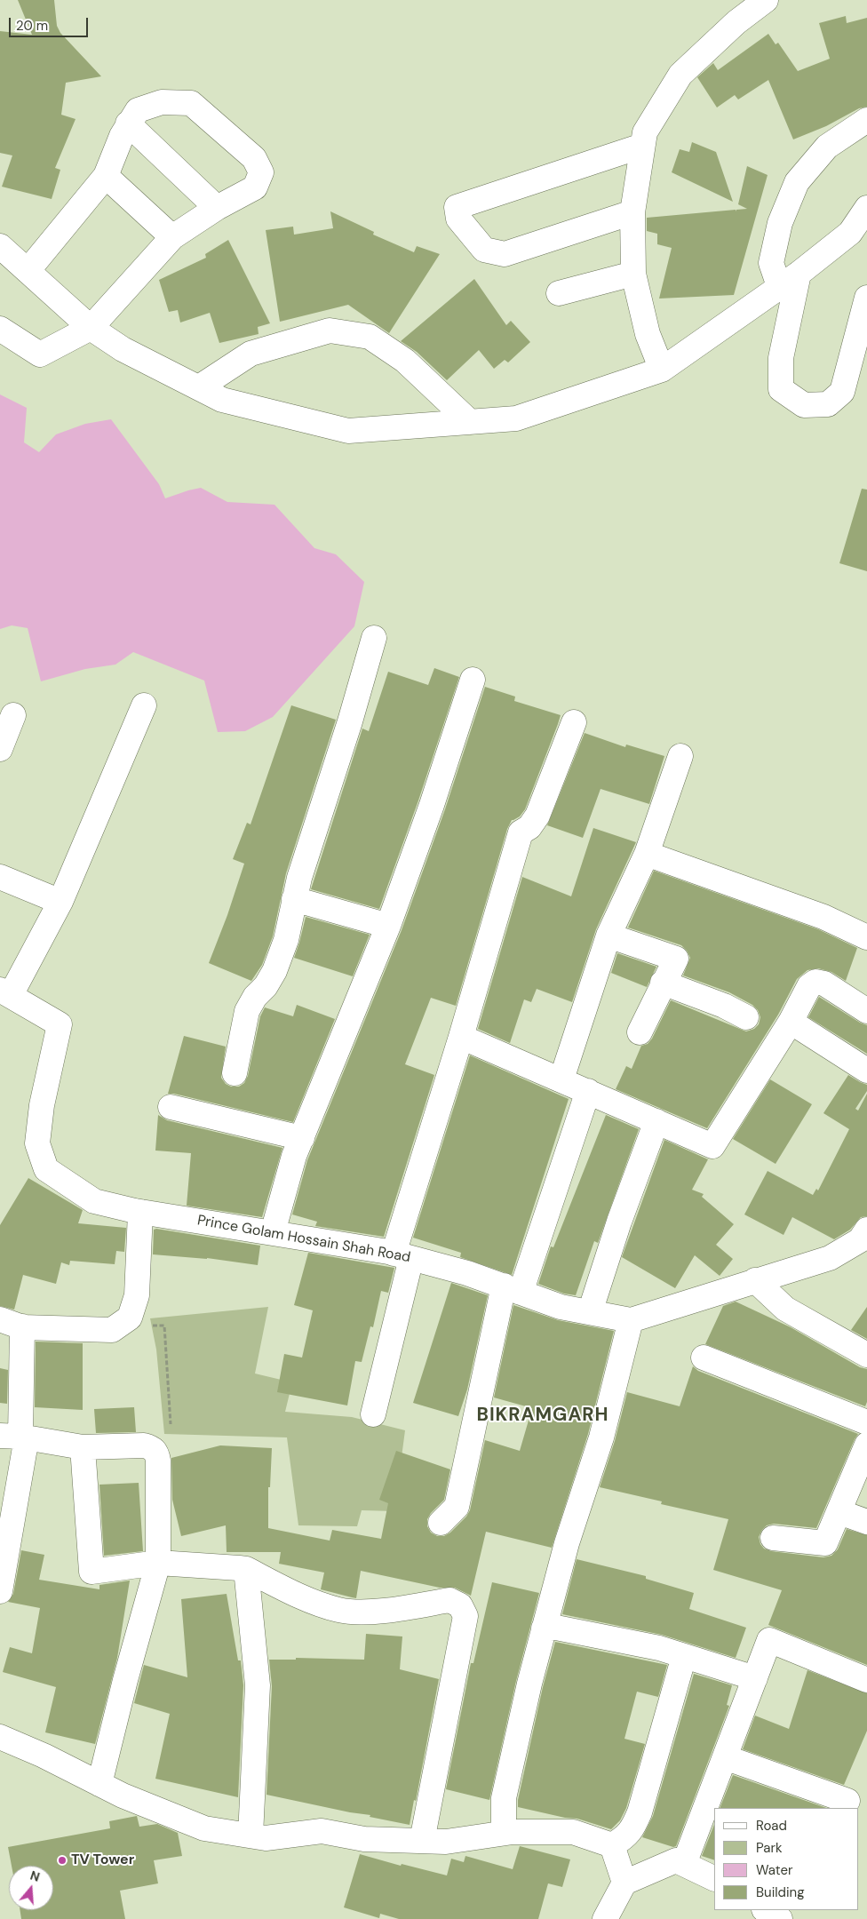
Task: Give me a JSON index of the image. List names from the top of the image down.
{
  "streets": {
    "street": ["Prince Golam Hossain Shah Road"]
  },
  "districts": ["BIKRAMGARH"],
  "places": ["TV Tower"],
  "legend": [
    "Road",
    "Park",
    "Water",
    "Building"
  ],
  "scale_bar": "20 m",
  "north": "top"
}
